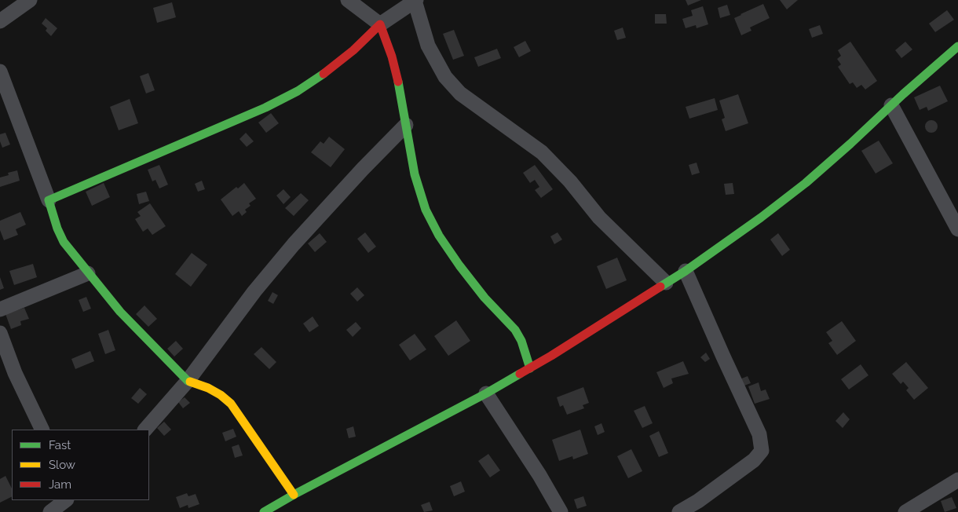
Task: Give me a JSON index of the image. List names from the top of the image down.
{
  "legend": ["Fast", "Slow", "Jam"]
}
